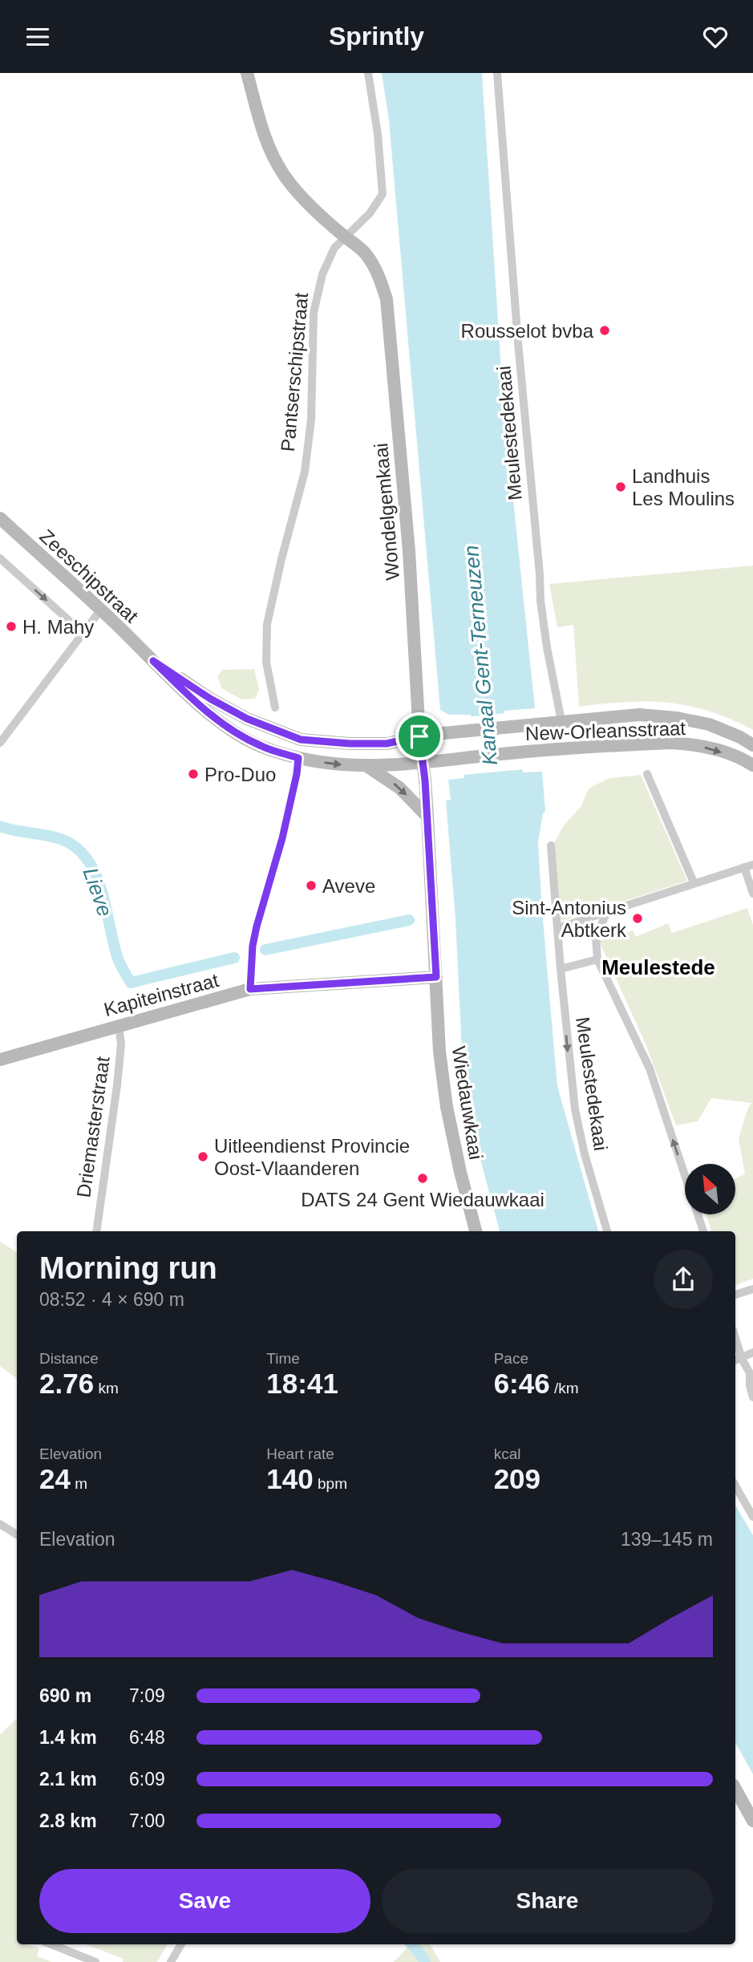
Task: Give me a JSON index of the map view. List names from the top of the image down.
{
  "streets": {
    "main road": [
      "Wondelgemkaai",
      "Zeeschipstraat",
      "New-Orleansstraat",
      "Kapiteinstraat",
      "Wiedauwkaai"
    ],
    "street": ["Pantserschipstraat", "Meulestedekaai", "Driemasterstraat"]
  },
  "crossings": [
    ["Pantserschipstraat", "Wondelgemkaai"],
    ["Meulestedekaai", "New-Orleansstraat"],
    ["Wondelgemkaai", "Zeeschipstraat"],
    ["Wondelgemkaai", "New-Orleansstraat"],
    ["Wondelgemkaai", "Kapiteinstraat"],
    ["Wondelgemkaai", "Wiedauwkaai"],
    ["Zeeschipstraat", "New-Orleansstraat"],
    ["Kapiteinstraat", "Wiedauwkaai"],
    ["Kapiteinstraat", "Driemasterstraat"]
  ],
  "districts": ["Meulestede"],
  "water": ["Kanaal Gent-Terneuzen", "Lieve"],
  "places": [
    "Rousselot bvba",
    "Landhuis Les Moulins",
    "H. Mahy",
    "Pro-Duo",
    "Aveve",
    "Sint-Antonius Abtkerk",
    "Uitleendienst Provincie Oost-Vlaanderen",
    "DATS 24 Gent Wiedauwkaai"
  ],
  "north": "top left",
  "page": {
    "header": "Sprintly",
    "heading": ["Morning run", "08:52 · 4 × 690 m"],
    "stats": [
      ["Distance", "2.76 km"],
      ["Time", "18:41"],
      ["Pace", "6:46 /km"],
      ["Elevation", "24 m"],
      ["Heart rate", "140 bpm"],
      ["kcal", "209"]
    ],
    "chart": ["Elevation", "139–145 m"],
    "list": [
      {
        "name": "690 m",
        "note": "7:09"
      },
      {
        "name": "1.4 km",
        "note": "6:48"
      },
      {
        "name": "2.1 km",
        "note": "6:09"
      },
      {
        "name": "2.8 km",
        "note": "7:00"
      }
    ],
    "buttons": ["Save", "Share"]
  }
}
